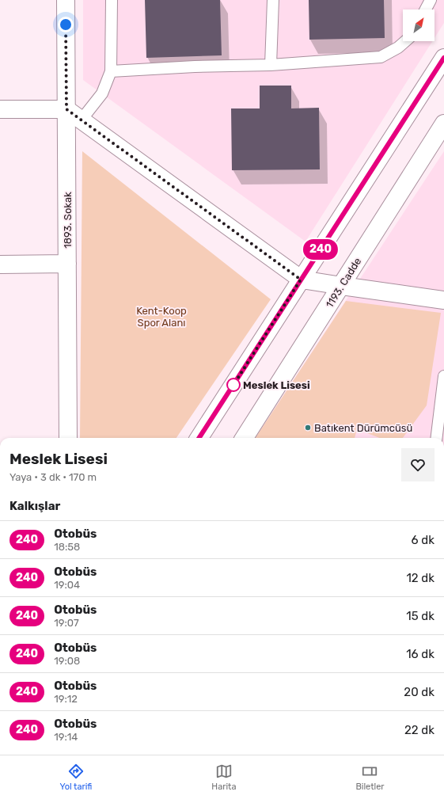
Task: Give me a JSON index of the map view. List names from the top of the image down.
{
  "streets": {
    "street": ["1893. Sokak", "1193. Cadde"]
  },
  "parks": ["Kent-Koop Spor Alanı"],
  "places": ["Meslek Lisesi", "Batıkent Dürümcüsü"],
  "lines": ["bus line 240"],
  "north": "top right",
  "page": {
    "on_map": "240",
    "heading": [
      ["Meslek Lisesi", "Yaya · 3 dk · 170 m"],
      "Kalkışlar"
    ],
    "list": [
      {
        "mark": "240",
        "name": "Otobüs",
        "note": "18:58",
        "value": "6 dk"
      },
      {
        "mark": "240",
        "name": "Otobüs",
        "note": "19:04",
        "value": "12 dk"
      },
      {
        "mark": "240",
        "name": "Otobüs",
        "note": "19:07",
        "value": "15 dk"
      },
      {
        "mark": "240",
        "name": "Otobüs",
        "note": "19:08",
        "value": "16 dk"
      },
      {
        "mark": "240",
        "name": "Otobüs",
        "note": "19:12",
        "value": "20 dk"
      },
      {
        "mark": "240",
        "name": "Otobüs",
        "note": "19:14",
        "value": "22 dk"
      }
    ],
    "tabs": ["Yol tarifi", "Harita", "Biletler"]
  }
}
